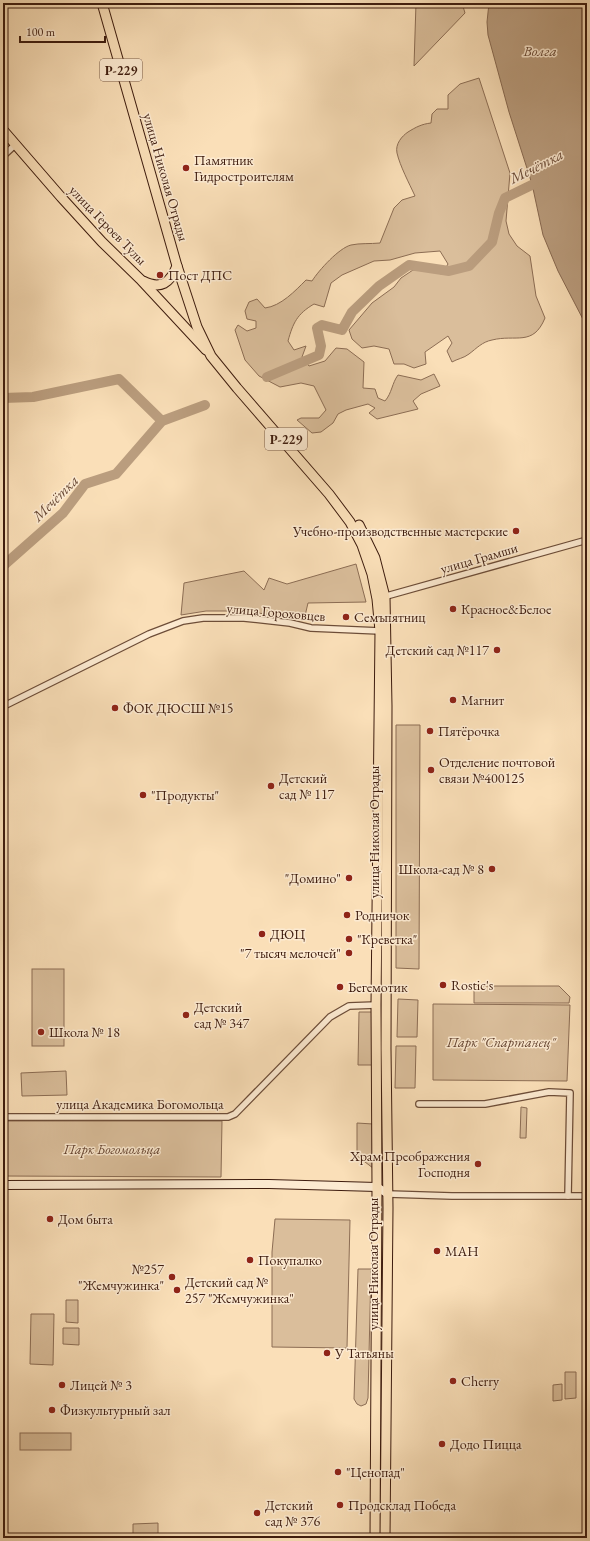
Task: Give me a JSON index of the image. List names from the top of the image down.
{
  "streets": {
    "main road": ["Р-229", "улица Николая Отрады", "улица Героев Тулы"],
    "street": ["улица Грамши", "улица Гороховцев", "улица Академика Богомольца"]
  },
  "crossings": [
    ["улица Николая Отрады", "улица Героев Тулы"],
    ["улица Николая Отрады", "улица Грамши"],
    ["улица Николая Отрады", "улица Гороховцев"],
    ["улица Николая Отрады", "улица Академика Богомольца"]
  ],
  "water": ["Волга", "Мечётка"],
  "parks": ["Парк \"Спартанец\"", "Парк Богомольца"],
  "places": [
    "Памятник Гидростроителям",
    "Пост ДПС",
    "Учебно-производственные мастерские",
    "Красное&Белое",
    "Семъпятниц",
    "Детский сад №117",
    "Магнит",
    "ФОК ДЮСШ №15",
    "Пятёрочка",
    "Отделение почтовой связи №400125",
    "Детский сад № 117",
    "\"Продукты\"",
    "Школа-сад № 8",
    "\"Домино\"",
    "Родничок",
    "ДЮЦ",
    "\"Креветка\"",
    "\"7 тысяч мелочей\"",
    "Rostic's",
    "Бегемотик",
    "Детский сад № 347",
    "Школа № 18",
    "Храм Преображения Господня",
    "Дом быта",
    "МАН",
    "Покупалко",
    "№257 \"Жемчужинка\"",
    "Детский сад № 257 \"Жемчужинка\"",
    "У Татьяны",
    "Cherry",
    "Лицей № 3",
    "Физкультурный зал",
    "Додо Пицца",
    "\"Ценопад\"",
    "Продсклад Победа",
    "Детский сад № 376"
  ],
  "scale_bar": "100 m"
}
